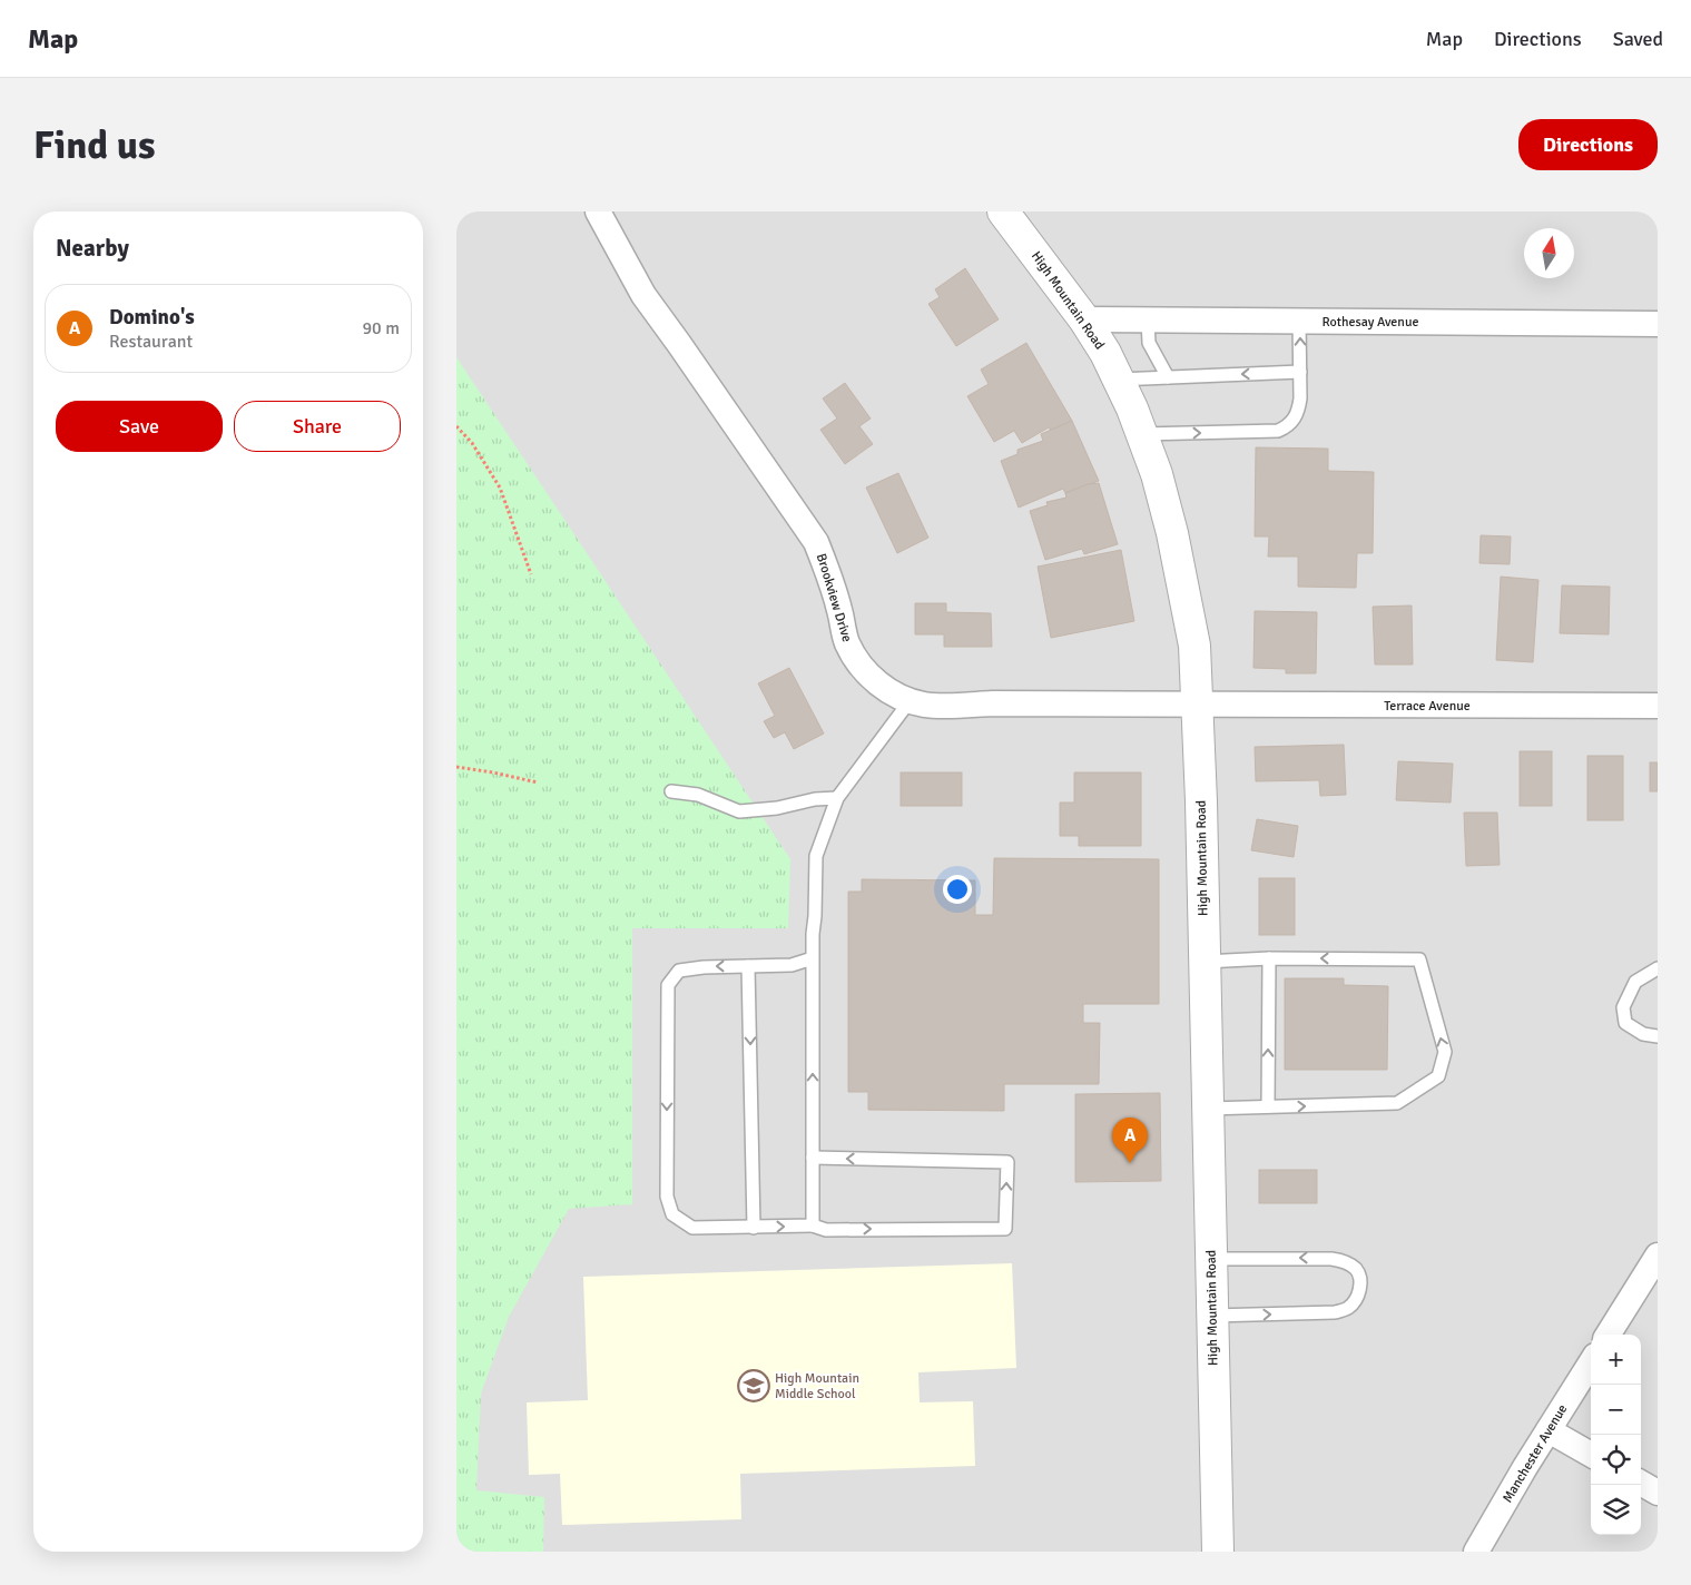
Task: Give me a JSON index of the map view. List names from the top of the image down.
{
  "streets": {
    "street": [
      "High Mountain Road",
      "Rothesay Avenue",
      "Brookview Drive",
      "Terrace Avenue",
      "Manchester Avenue"
    ]
  },
  "crossings": [
    ["High Mountain Road", "Rothesay Avenue"],
    ["High Mountain Road", "Brookview Drive"],
    ["High Mountain Road", "Terrace Avenue"],
    ["Brookview Drive", "Terrace Avenue"]
  ],
  "places": {
    "school or university": ["High Mountain Middle School"]
  },
  "north": "top",
  "page": {
    "header": "Map",
    "nav": ["Map", "Directions", "Saved"],
    "buttons": [
      "Directions",
      ["Save", "Share"]
    ],
    "title": "Find us",
    "heading": "Nearby",
    "list": [
      {
        "mark": "A",
        "name": "Domino's",
        "note": "Restaurant",
        "value": "90 m"
      }
    ],
    "pins": "A",
    "map_buttons": ["+", "−"]
  }
}
